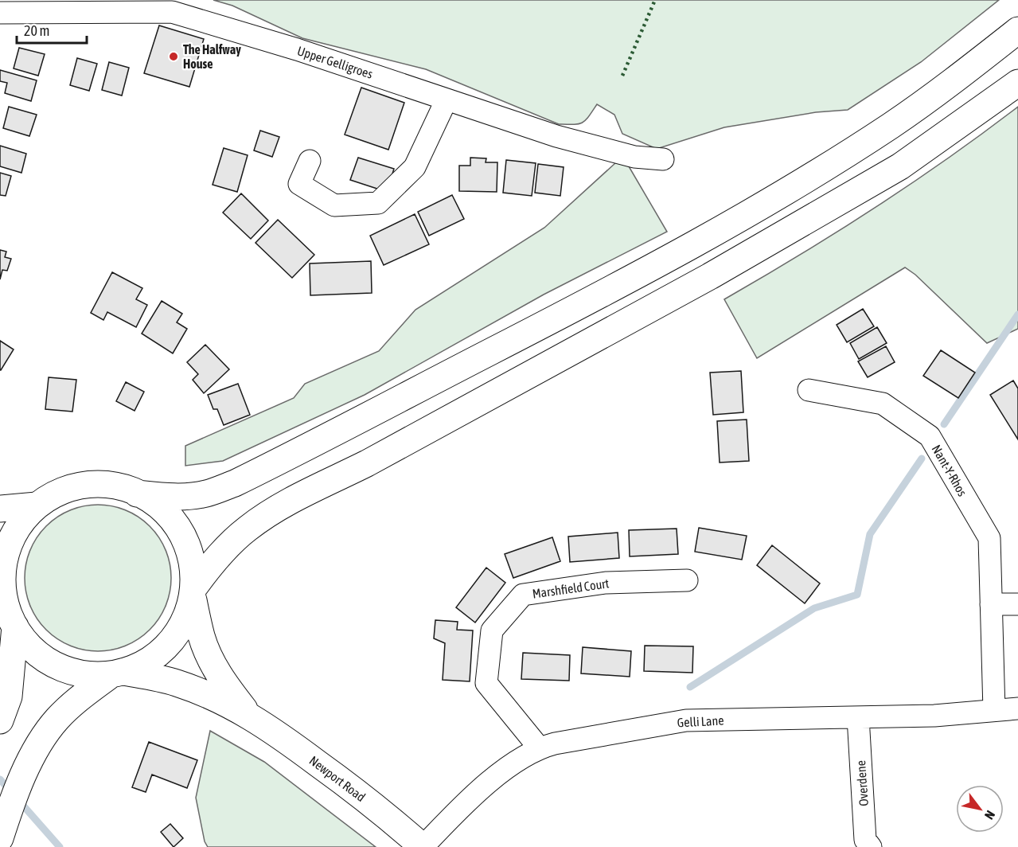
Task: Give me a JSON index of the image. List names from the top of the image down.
{
  "streets": {
    "main road": ["Newport Road"],
    "street": [
      "Upper Gelligroes",
      "Nant-Y-Rhos",
      "Marshfield Court",
      "Gelli Lane",
      "Overdene"
    ]
  },
  "crossings": [
    ["Nant-Y-Rhos", "Gelli Lane"],
    ["Marshfield Court", "Gelli Lane"],
    ["Gelli Lane", "Newport Road"],
    ["Gelli Lane", "Overdene"]
  ],
  "places": ["The Halfway House"],
  "scale_bar": "20 m",
  "north": "bottom right"
}
